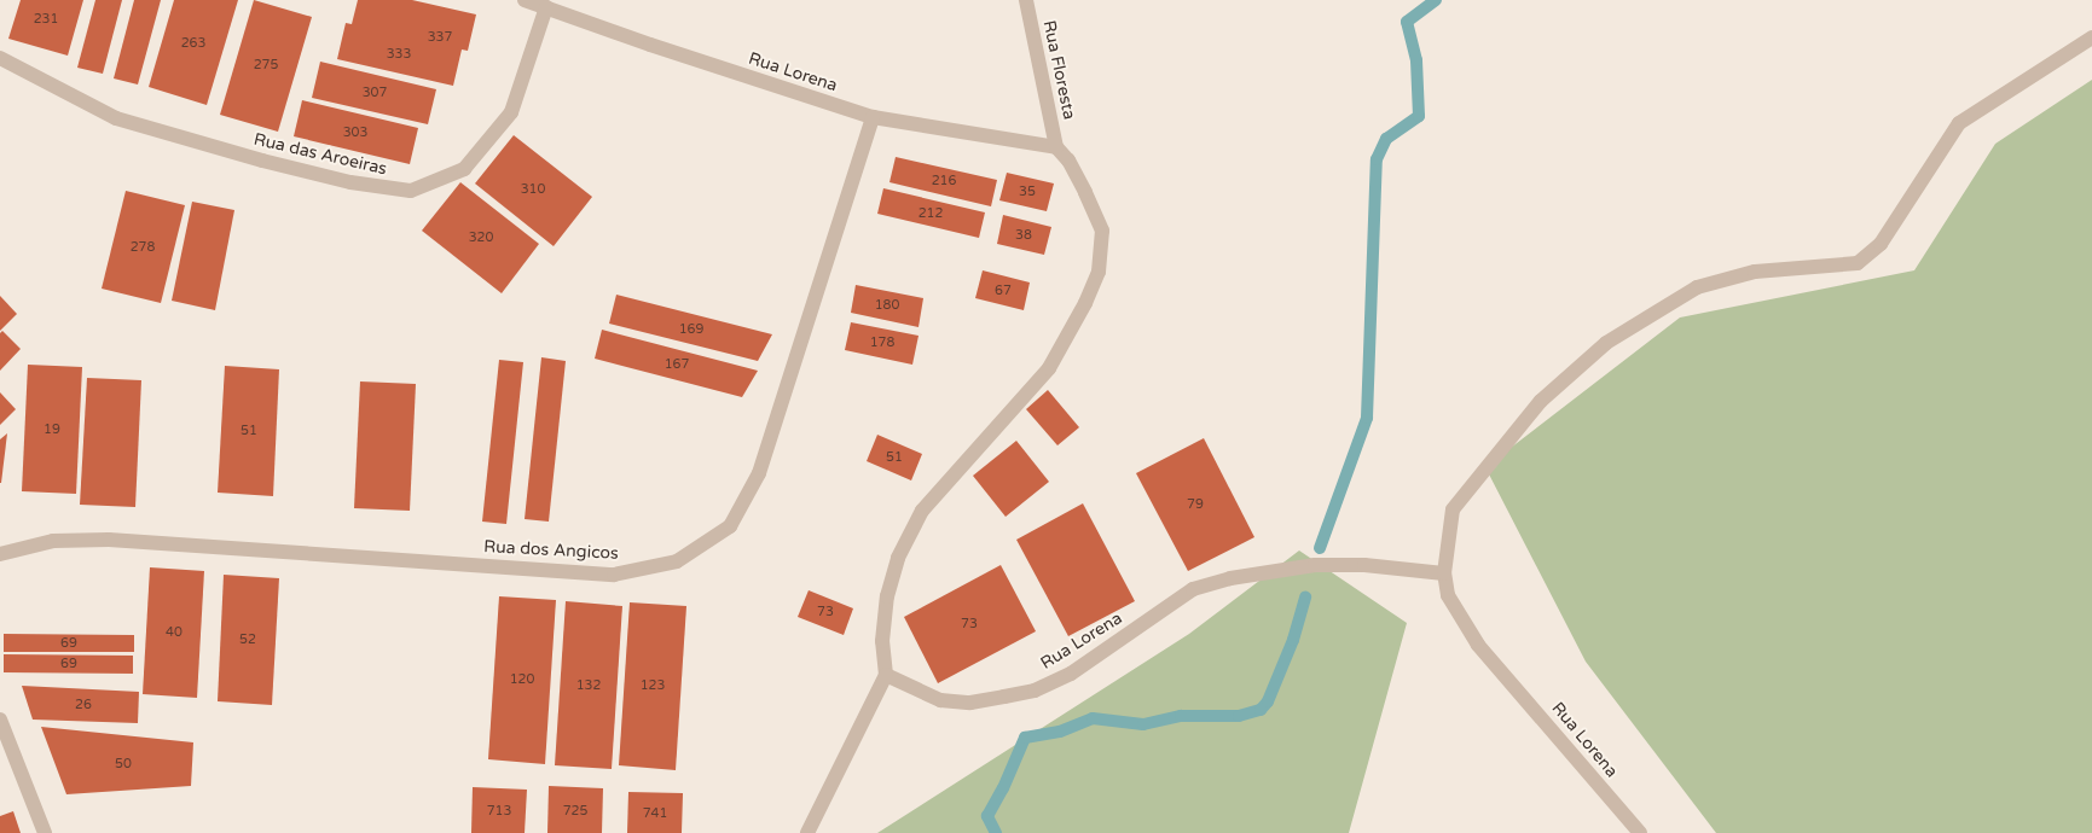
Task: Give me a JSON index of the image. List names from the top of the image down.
{
  "streets": {
    "street": [
      "Rua Floresta",
      "Rua Lorena",
      "Rua das Aroeiras",
      "Rua dos Angicos"
    ]
  },
  "crossings": [
    ["Rua Floresta", "Rua Lorena"],
    ["Rua Lorena", "Rua das Aroeiras"],
    ["Rua Lorena", "Rua dos Angicos"]
  ],
  "house_numbers": [
    "231",
    "337",
    "263",
    "333",
    "275",
    "307",
    "303",
    "216",
    "310",
    "35",
    "212",
    "38",
    "320",
    "278",
    "67",
    "180",
    "169",
    "178",
    "167",
    "19",
    "51",
    "51",
    "79",
    "73",
    "73",
    "40",
    "52",
    "69",
    "69",
    "120",
    "132",
    "123",
    "26",
    "50",
    "713",
    "725",
    "741"
  ]
}
